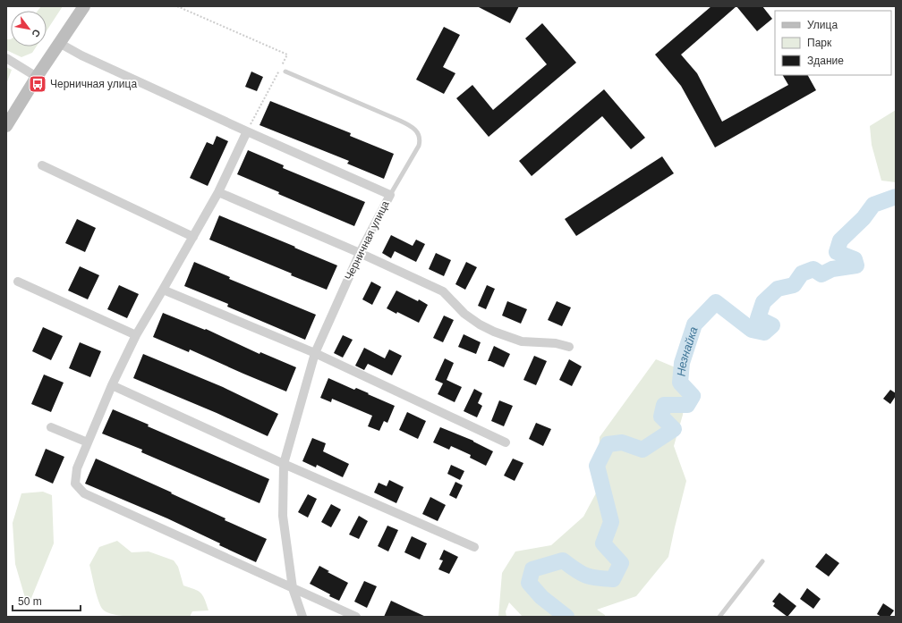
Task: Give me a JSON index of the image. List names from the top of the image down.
{
  "streets": {
    "street": ["Черничная улица"]
  },
  "water": ["Незнайка"],
  "places": {
    "bus stop": ["Черничная улица"]
  },
  "legend": ["Улица", "Парк", "Здание"],
  "scale_bar": "50 m",
  "north": "bottom right"
}
